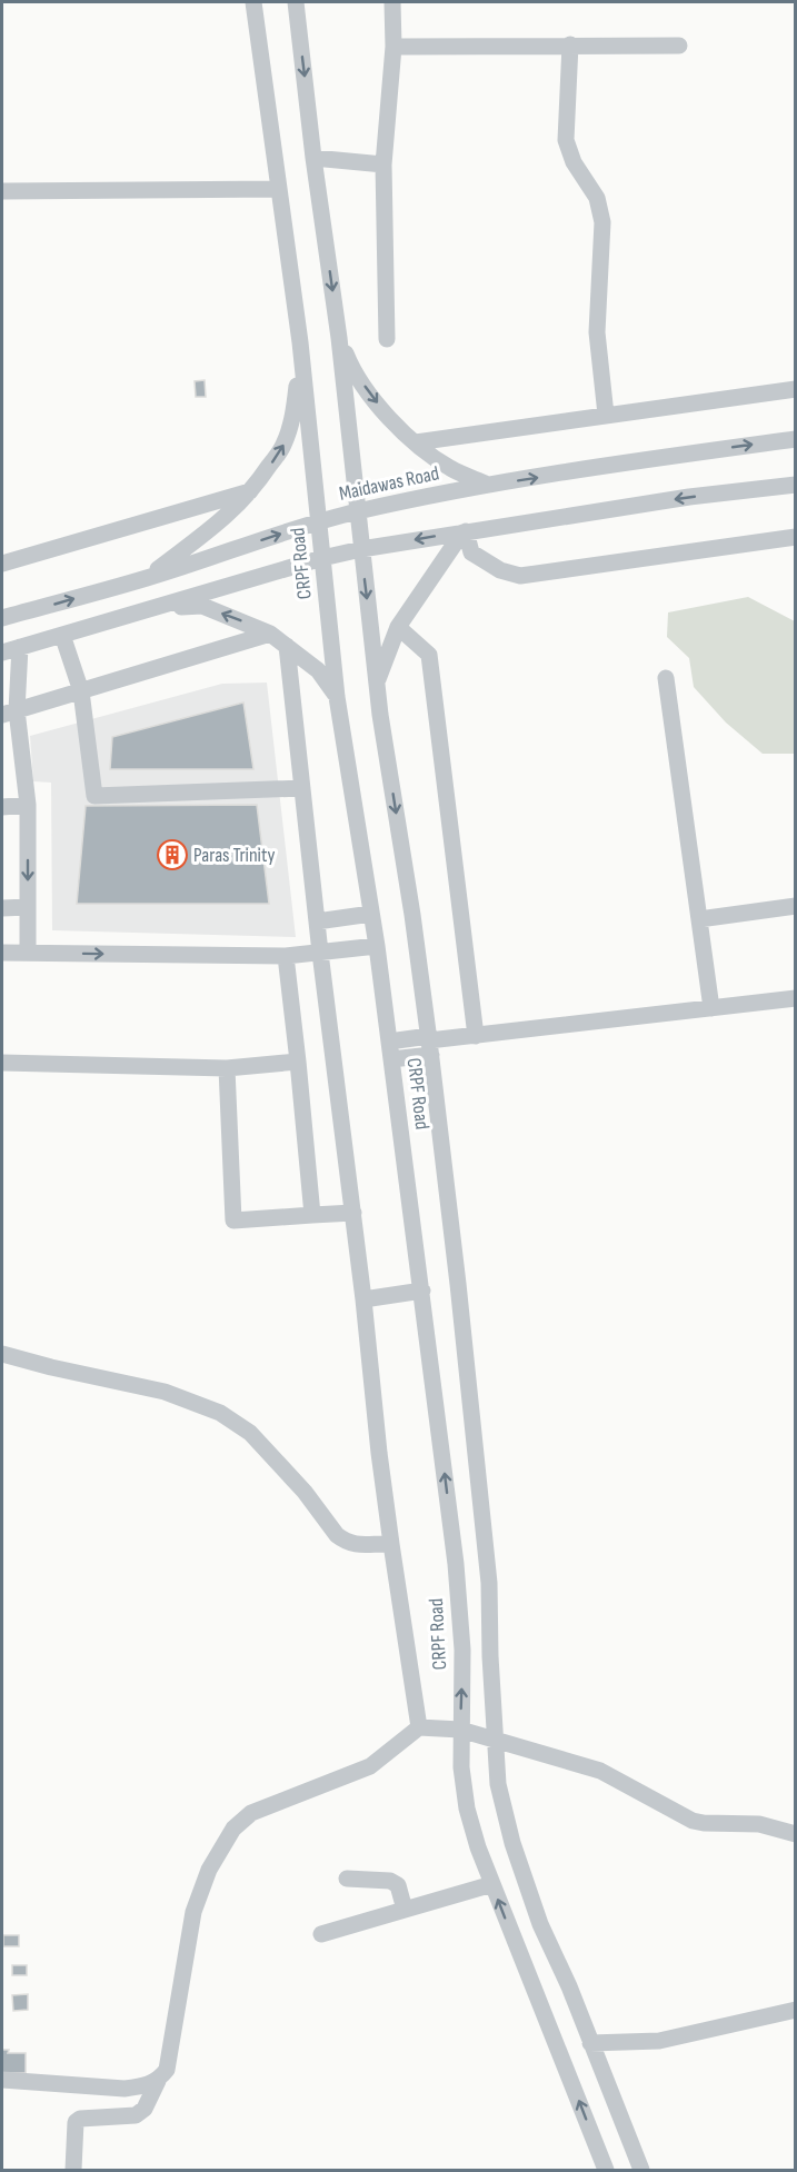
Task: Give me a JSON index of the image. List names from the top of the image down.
{
  "streets": {
    "street": ["Maidawas Road", "CRPF Road"]
  },
  "crossings": [
    ["Maidawas Road", "CRPF Road"]
  ],
  "places": {
    "building": ["Paras Trinity"]
  }
}
